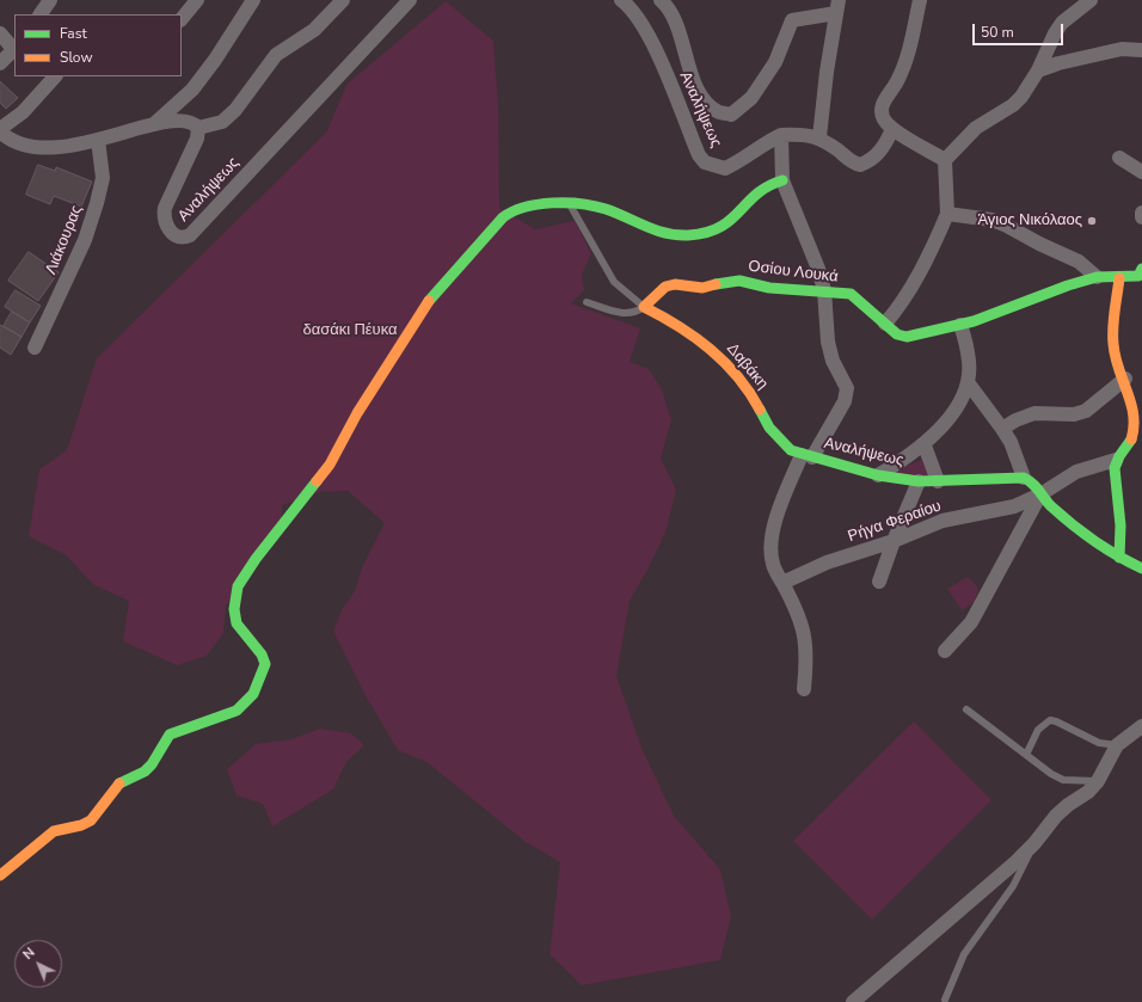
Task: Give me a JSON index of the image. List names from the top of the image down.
{
  "streets": {
    "street": [
      "Αναλήψεως",
      "Λιάκουρας",
      "Οσίου Λουκά",
      "Δαβάκη",
      "Ρήγα Φεραίου"
    ]
  },
  "crossings": [
    ["Αναλήψεως", "Οσίου Λουκά"],
    ["Αναλήψεως", "Δαβάκη"],
    ["Οσίου Λουκά", "Δαβάκη"]
  ],
  "parks": ["δασάκι Πέυκα"],
  "places": ["Άγιος Νικόλαος"],
  "legend": ["Fast", "Slow"],
  "scale_bar": "50 m",
  "north": "top left"
}
